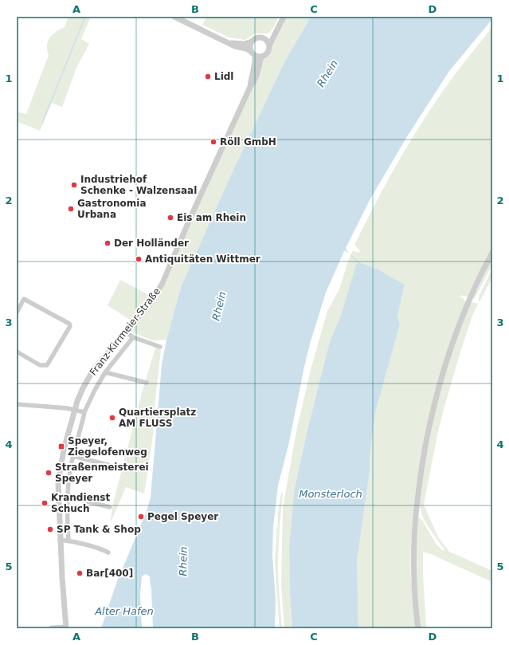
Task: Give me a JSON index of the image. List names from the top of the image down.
{
  "streets": {
    "street": ["Franz-Kirrmeier-Straße"]
  },
  "water": ["Rhein", "Monsterloch", "Alter Hafen"],
  "places": {
    "other": [
      "Lidl",
      "Röll GmbH",
      "Industriehof Schenke - Walzensaal",
      "Gastronomia Urbana",
      "Eis am Rhein",
      "Der Holländer",
      "Antiquitäten Wittmer",
      "Quartiersplatz AM FLUSS",
      "Straßenmeisterei Speyer",
      "Krandienst Schuch",
      "Pegel Speyer",
      "SP Tank & Shop",
      "Bar[400]"
    ],
    "transit": ["Speyer, Ziegelofenweg"]
  },
  "grid": {
    "columns": [
      "A",
      "B",
      "C",
      "D"
    ],
    "rows": [
      "1",
      "2",
      "3",
      "4",
      "5"
    ]
  }
}
